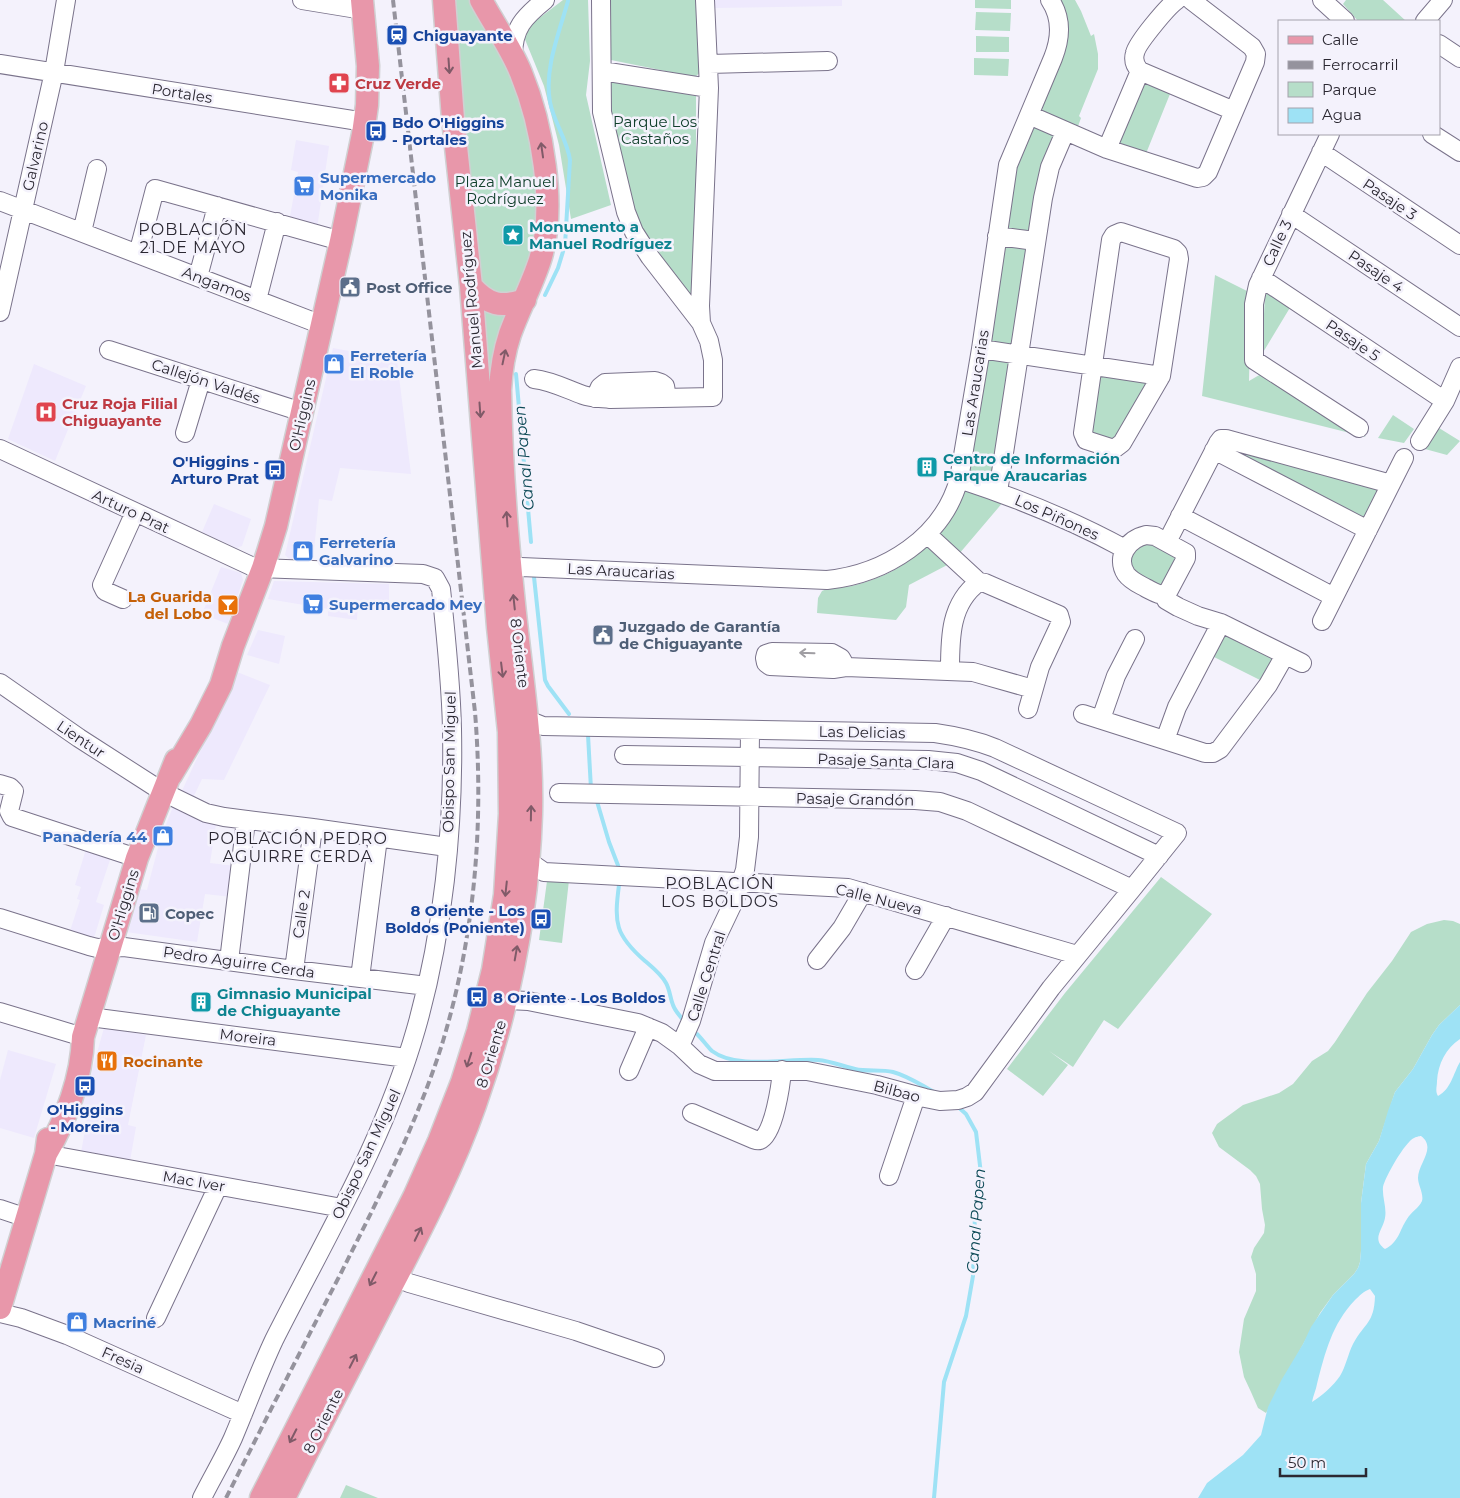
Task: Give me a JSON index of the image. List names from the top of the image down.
{
  "streets": {
    "main road": ["Manuel Rodríguez", "O'Higgins", "8 Oriente"],
    "street": [
      "Portales",
      "Galvarino",
      "Pasaje 3",
      "Calle 3",
      "Pasaje 4",
      "Angamos",
      "Pasaje 5",
      "Callejón Valdés",
      "Las Araucarias",
      "Arturo Prat",
      "Los Piñones",
      "Las Delicias",
      "Lientur",
      "Pasaje Santa Clara",
      "Obispo San Miguel",
      "Pasaje Grandón",
      "Calle Nueva",
      "Calle 2",
      "Pedro Aguirre Cerda",
      "Calle Central",
      "Moreira",
      "Bilbao",
      "Mac Iver",
      "Fresia"
    ]
  },
  "crossings": [
    ["Portales", "Galvarino"],
    ["Portales", "O'Higgins"],
    ["Galvarino", "Angamos"],
    ["Pasaje 3", "Calle 3"],
    ["Calle 3", "Pasaje 4"],
    ["Calle 3", "Pasaje 5"],
    ["Angamos", "O'Higgins"],
    ["Manuel Rodríguez", "Las Araucarias"],
    ["Manuel Rodríguez", "8 Oriente"],
    ["Callejón Valdés", "O'Higgins"],
    ["Las Araucarias", "Los Piñones"],
    ["Las Araucarias", "8 Oriente"],
    ["O'Higgins", "Arturo Prat"],
    ["O'Higgins", "Lientur"],
    ["O'Higgins", "Pedro Aguirre Cerda"],
    ["O'Higgins", "Moreira"],
    ["O'Higgins", "Mac Iver"],
    ["Arturo Prat", "Obispo San Miguel"],
    ["8 Oriente", "Las Delicias"],
    ["8 Oriente", "Calle Nueva"],
    ["8 Oriente", "Bilbao"],
    ["Las Delicias", "Calle Central"],
    ["Las Delicias", "Bilbao"],
    ["Lientur", "Obispo San Miguel"],
    ["Lientur", "Calle 2"],
    ["Pasaje Santa Clara", "Calle Central"],
    ["Pasaje Santa Clara", "Bilbao"],
    ["Obispo San Miguel", "Pedro Aguirre Cerda"],
    ["Obispo San Miguel", "Moreira"],
    ["Obispo San Miguel", "Mac Iver"],
    ["Obispo San Miguel", "Fresia"],
    ["Pasaje Grandón", "Calle Central"],
    ["Pasaje Grandón", "Bilbao"],
    ["Calle Nueva", "Calle Central"],
    ["Calle Nueva", "Bilbao"],
    ["Calle 2", "Pedro Aguirre Cerda"],
    ["Calle Central", "Bilbao"]
  ],
  "districts": ["POBLACIÓN 21 DE MAYO", "POBLACIÓN PEDRO AGUIRRE CERDA", "POBLACIÓN LOS BOLDOS"],
  "water": ["Canal Papen"],
  "parks": ["Parque Los Castaños", "Plaza Manuel Rodríguez"],
  "places": {
    "station": ["Chiguayante"],
    "pharmacy": ["Cruz Verde"],
    "bus stop": [
      "Bdo O'Higgins - Portales",
      "O'Higgins - Arturo Prat",
      "8 Oriente - Los Boldos (Poniente)",
      "8 Oriente - Los Boldos",
      "O'Higgins - Moreira"
    ],
    "supermarket": ["Supermercado Monika", "Supermercado Mey"],
    "place": ["Monumento a Manuel Rodríguez"],
    "public building": ["Post Office", "Juzgado de Garantía de Chiguayante"],
    "shop": [
      "Ferretería El Roble",
      "Ferretería Galvarino",
      "Panadería 44",
      "Macriné"
    ],
    "hospital": ["Cruz Roja Filial Chiguayante"],
    "building": ["Centro de Información Parque Araucarias", "Gimnasio Municipal de Chiguayante"],
    "bar": ["La Guarida del Lobo"],
    "fuel station": ["Copec"],
    "restaurant": ["Rocinante"]
  },
  "legend": [
    "Calle",
    "Ferrocarril",
    "Parque",
    "Agua"
  ],
  "scale_bar": "50 m"
}
